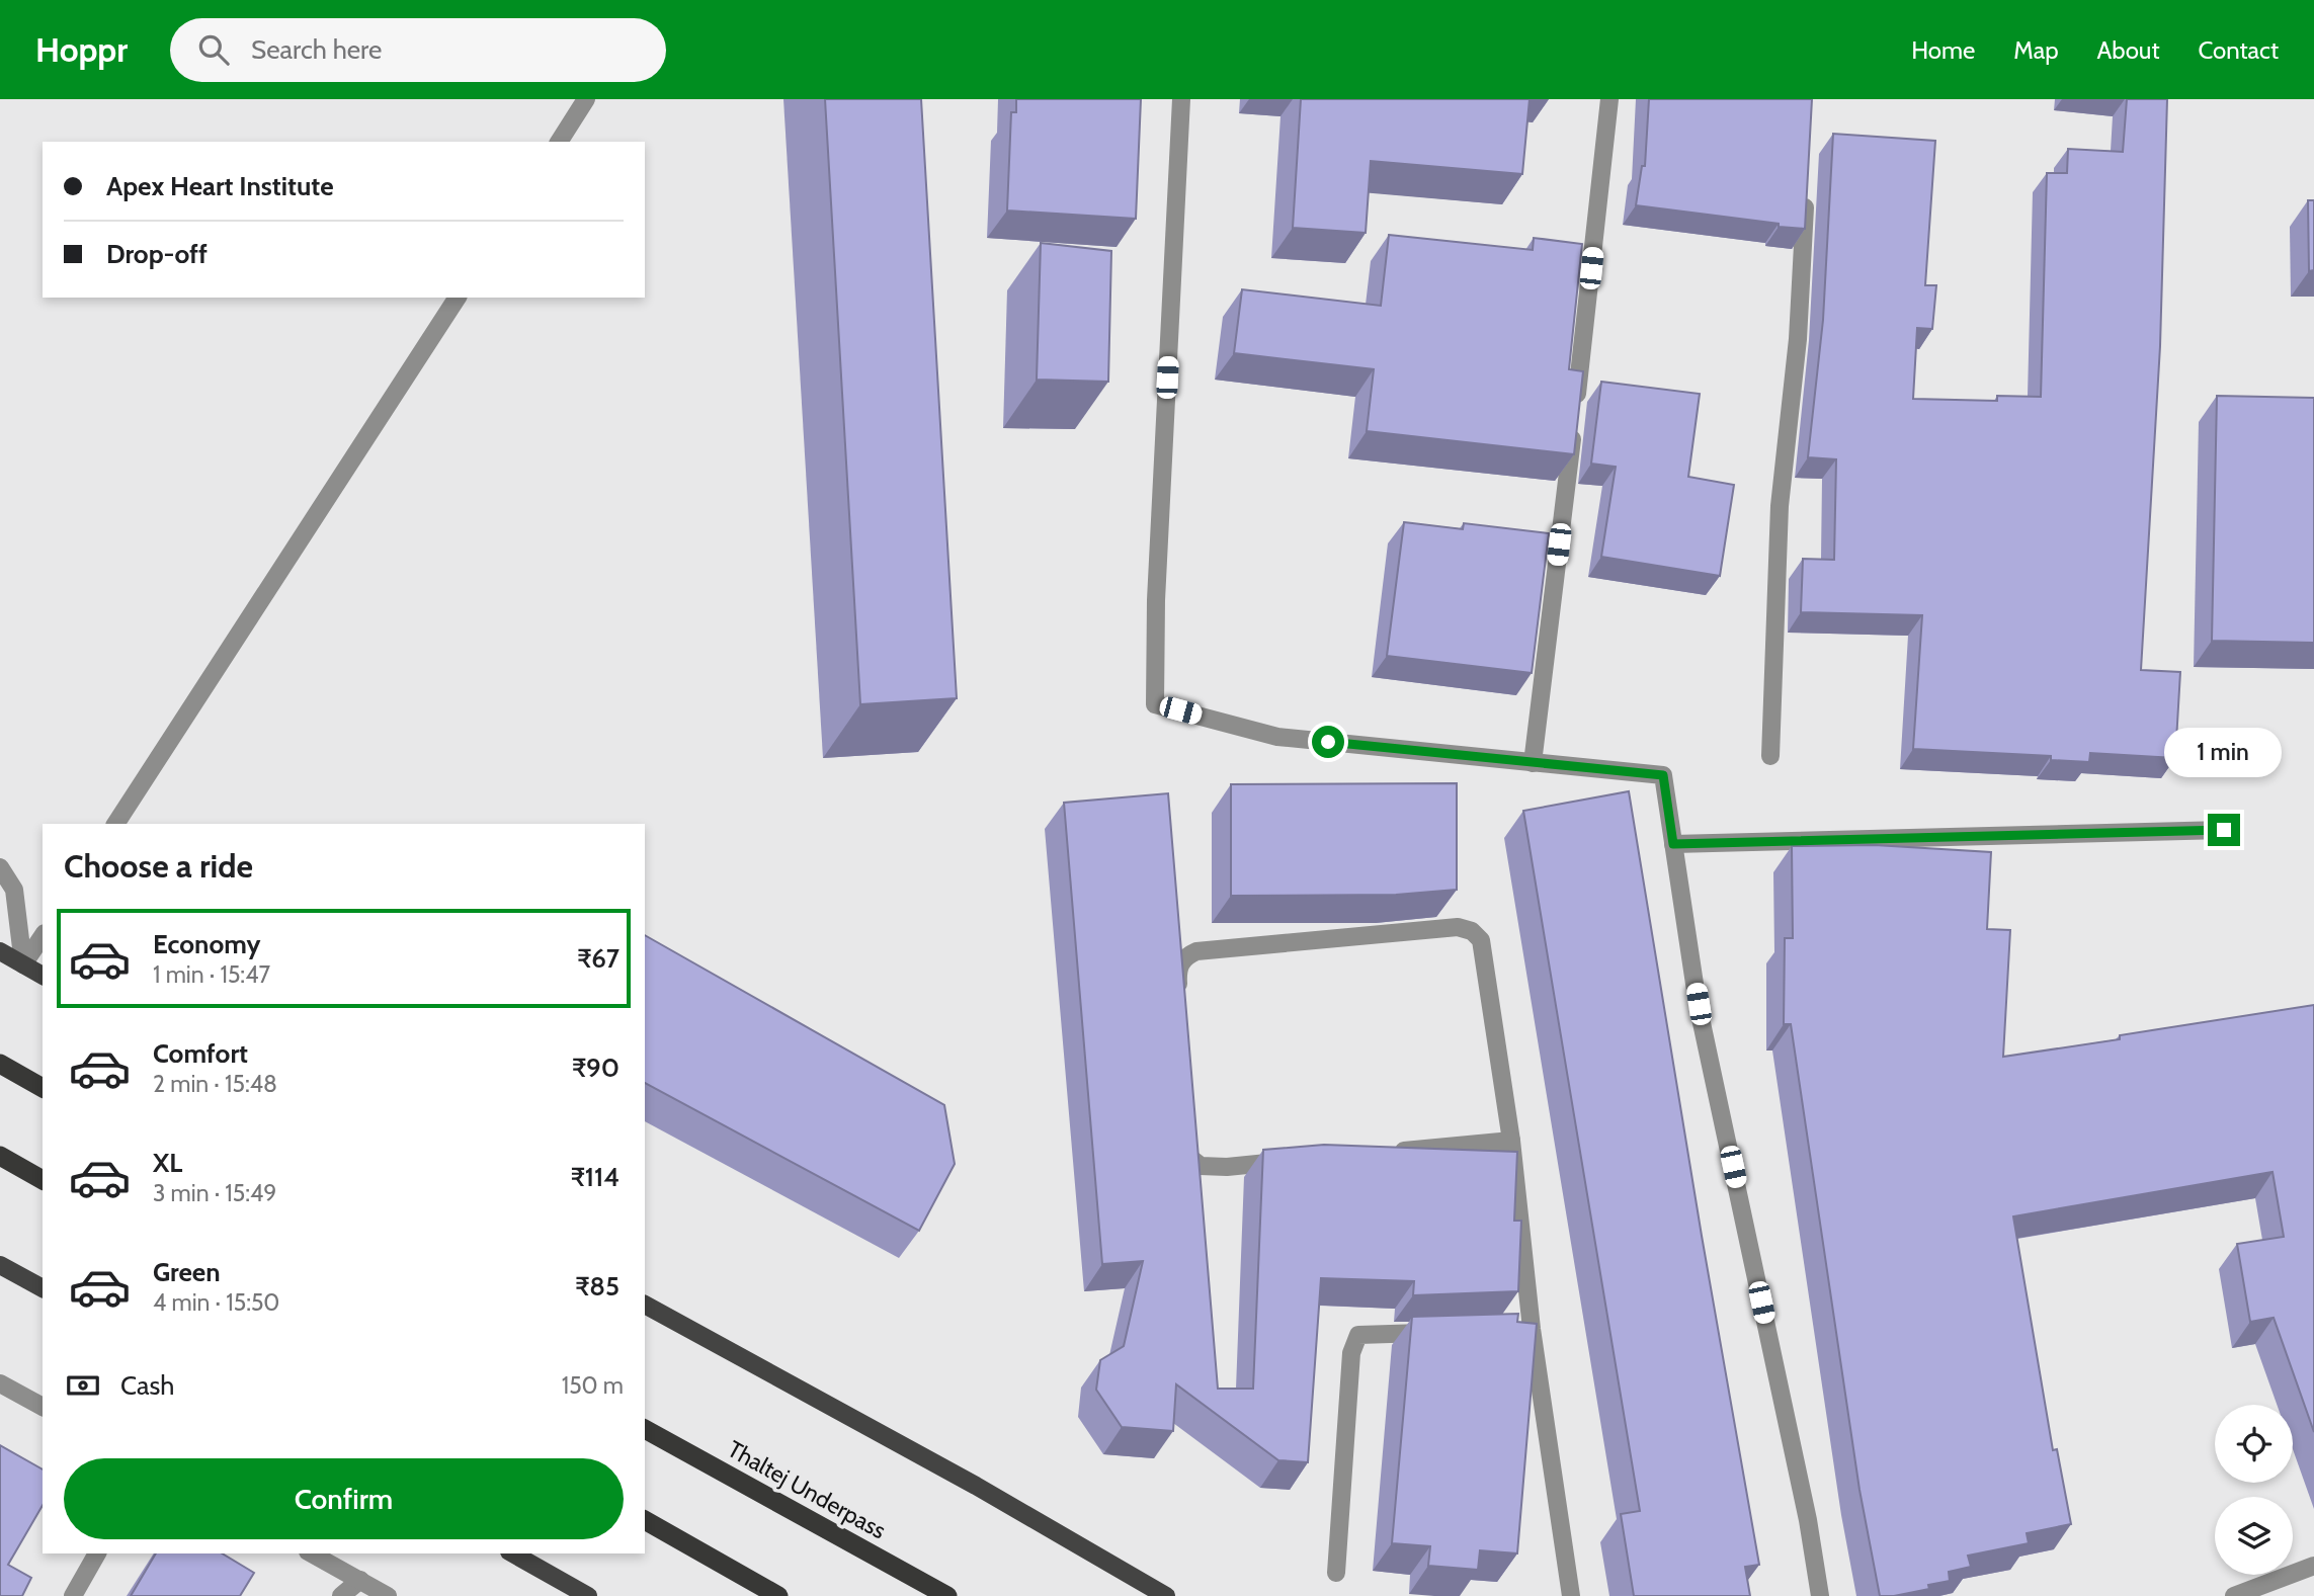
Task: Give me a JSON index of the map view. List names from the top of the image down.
{
  "streets": {
    "highway": ["Thaltej Underpass"]
  },
  "page": {
    "header": "Hoppr",
    "search": "Search here",
    "nav": [
      "Home",
      "Map",
      "About",
      "Contact"
    ],
    "banner": ["Apex Heart Institute", "Drop-off"],
    "bubble": "1 min",
    "heading": "Choose a ride",
    "list": [
      {
        "name": "Economy",
        "note": "1 min · 15:47",
        "value": "₹67"
      },
      {
        "name": "Comfort",
        "note": "2 min · 15:48",
        "value": "₹90"
      },
      {
        "name": "XL",
        "note": "3 min · 15:49",
        "value": "₹114"
      },
      {
        "name": "Green",
        "note": "4 min · 15:50",
        "value": "₹85"
      }
    ],
    "pay": ["Cash", "150 m"],
    "buttons": "Confirm"
  }
}
